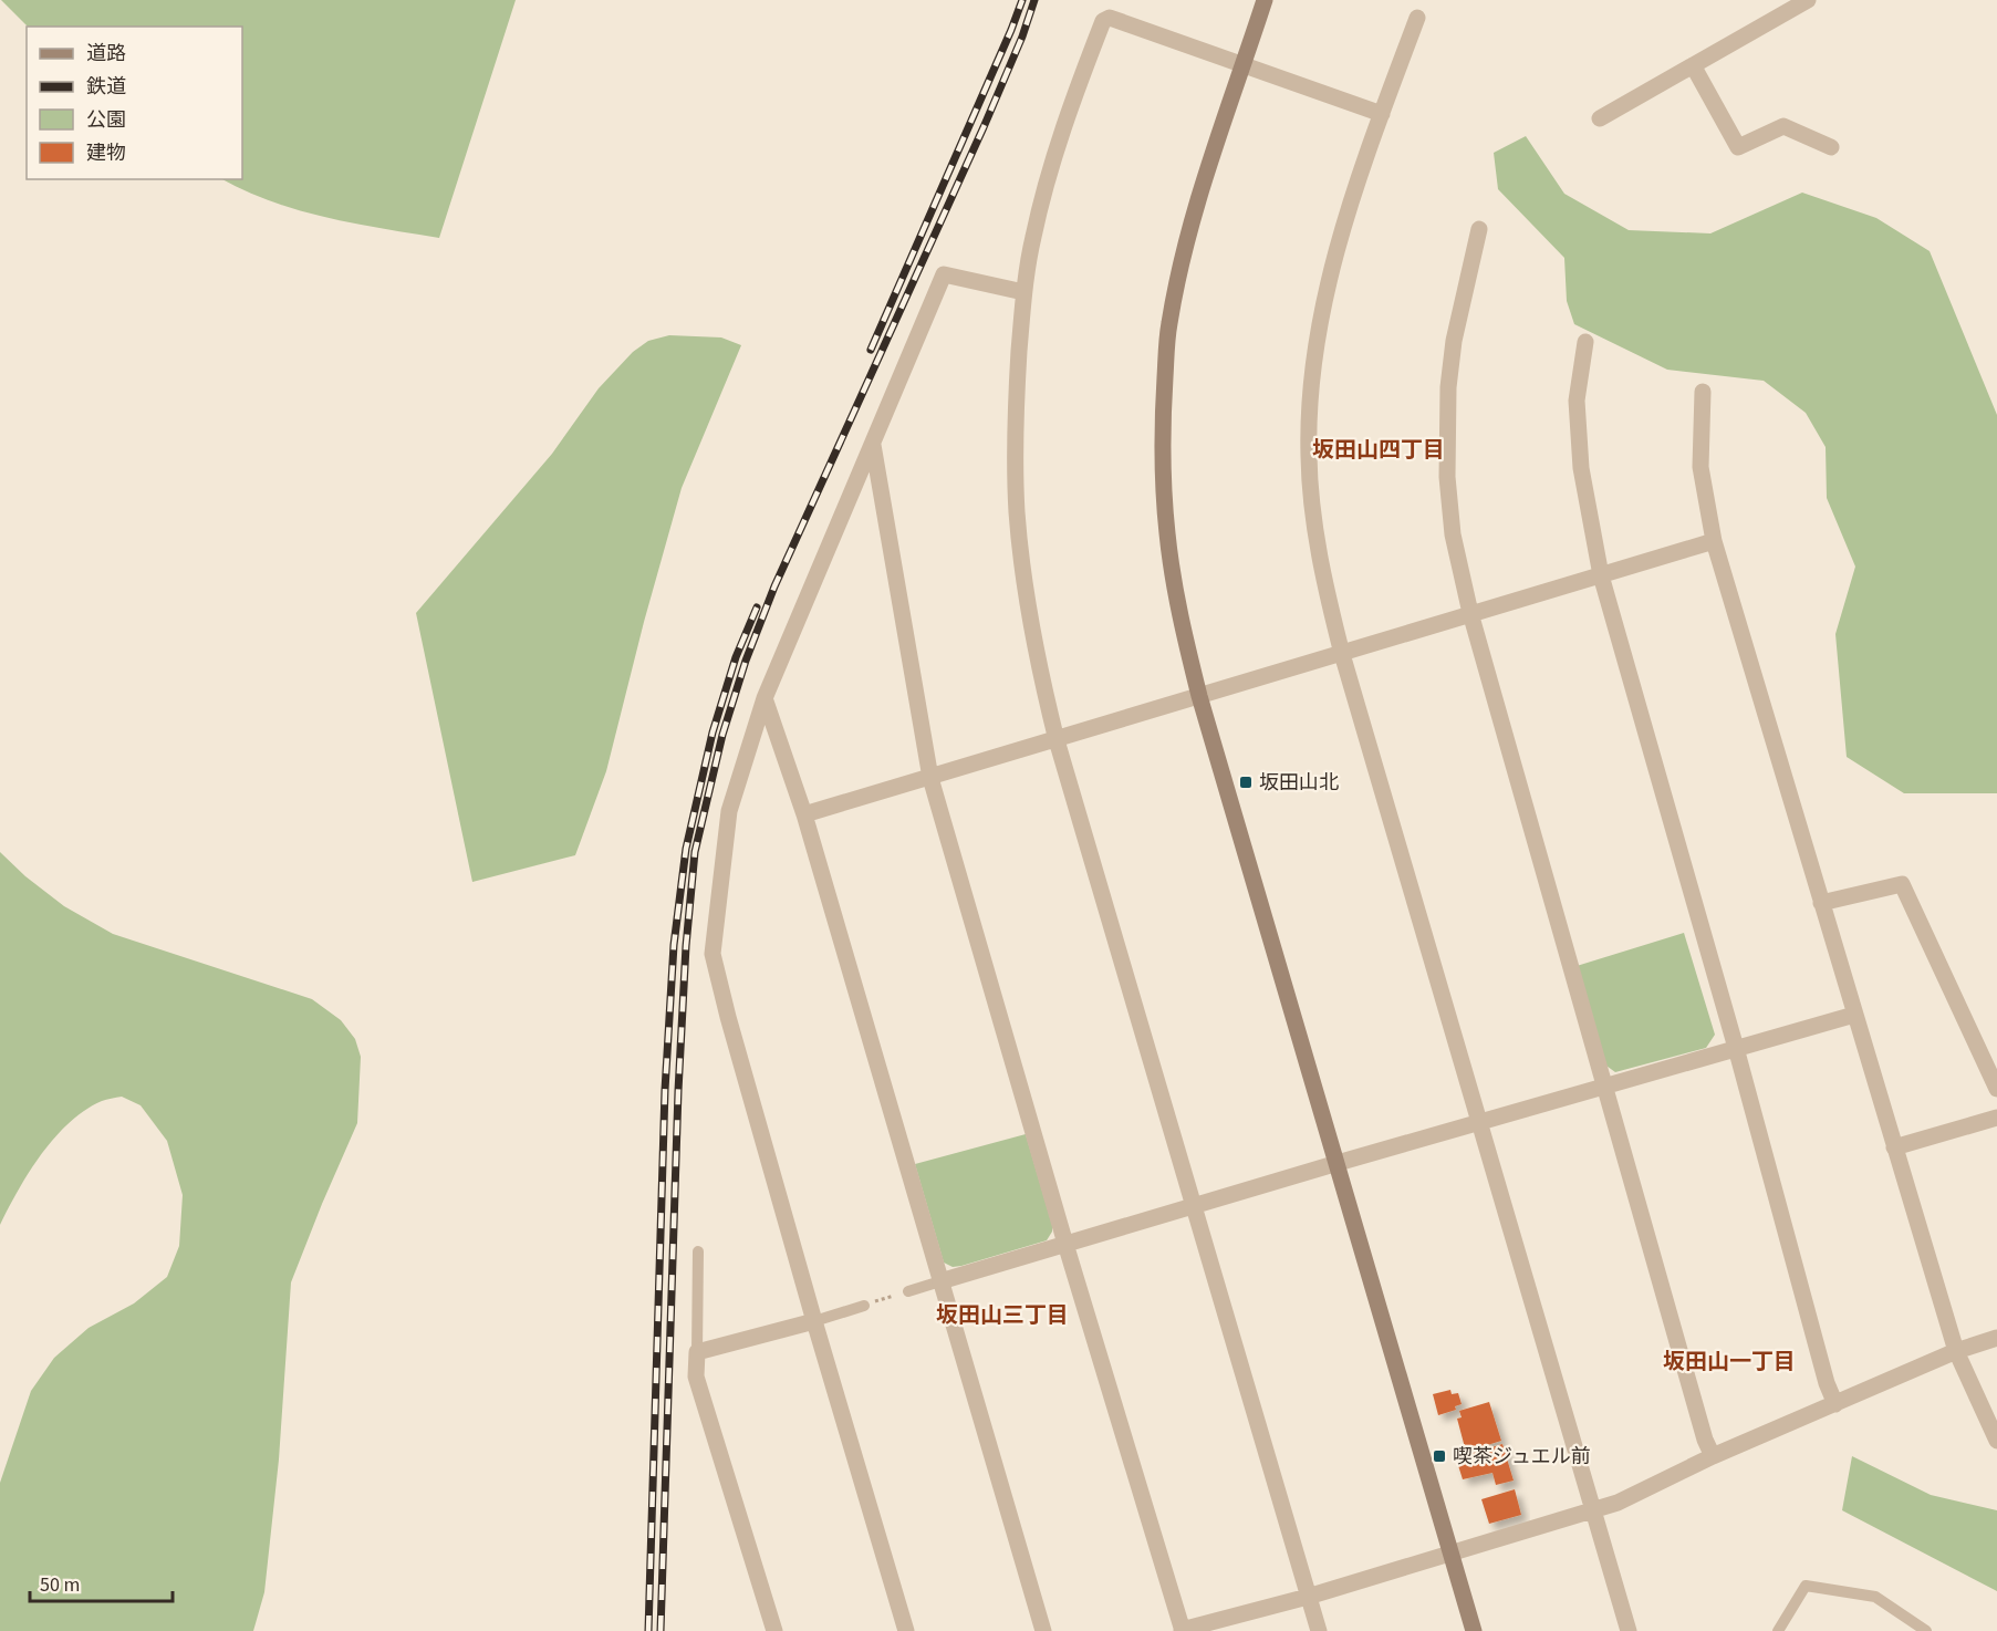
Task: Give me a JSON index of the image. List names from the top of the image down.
{
  "districts": ["坂田山四丁目", "坂田山三丁目", "坂田山一丁目"],
  "places": {
    "transit": ["坂田山北", "喫茶ジュエル前"]
  },
  "legend": [
    "道路",
    "鉄道",
    "公園",
    "建物"
  ],
  "scale_bar": "50 m"
}
